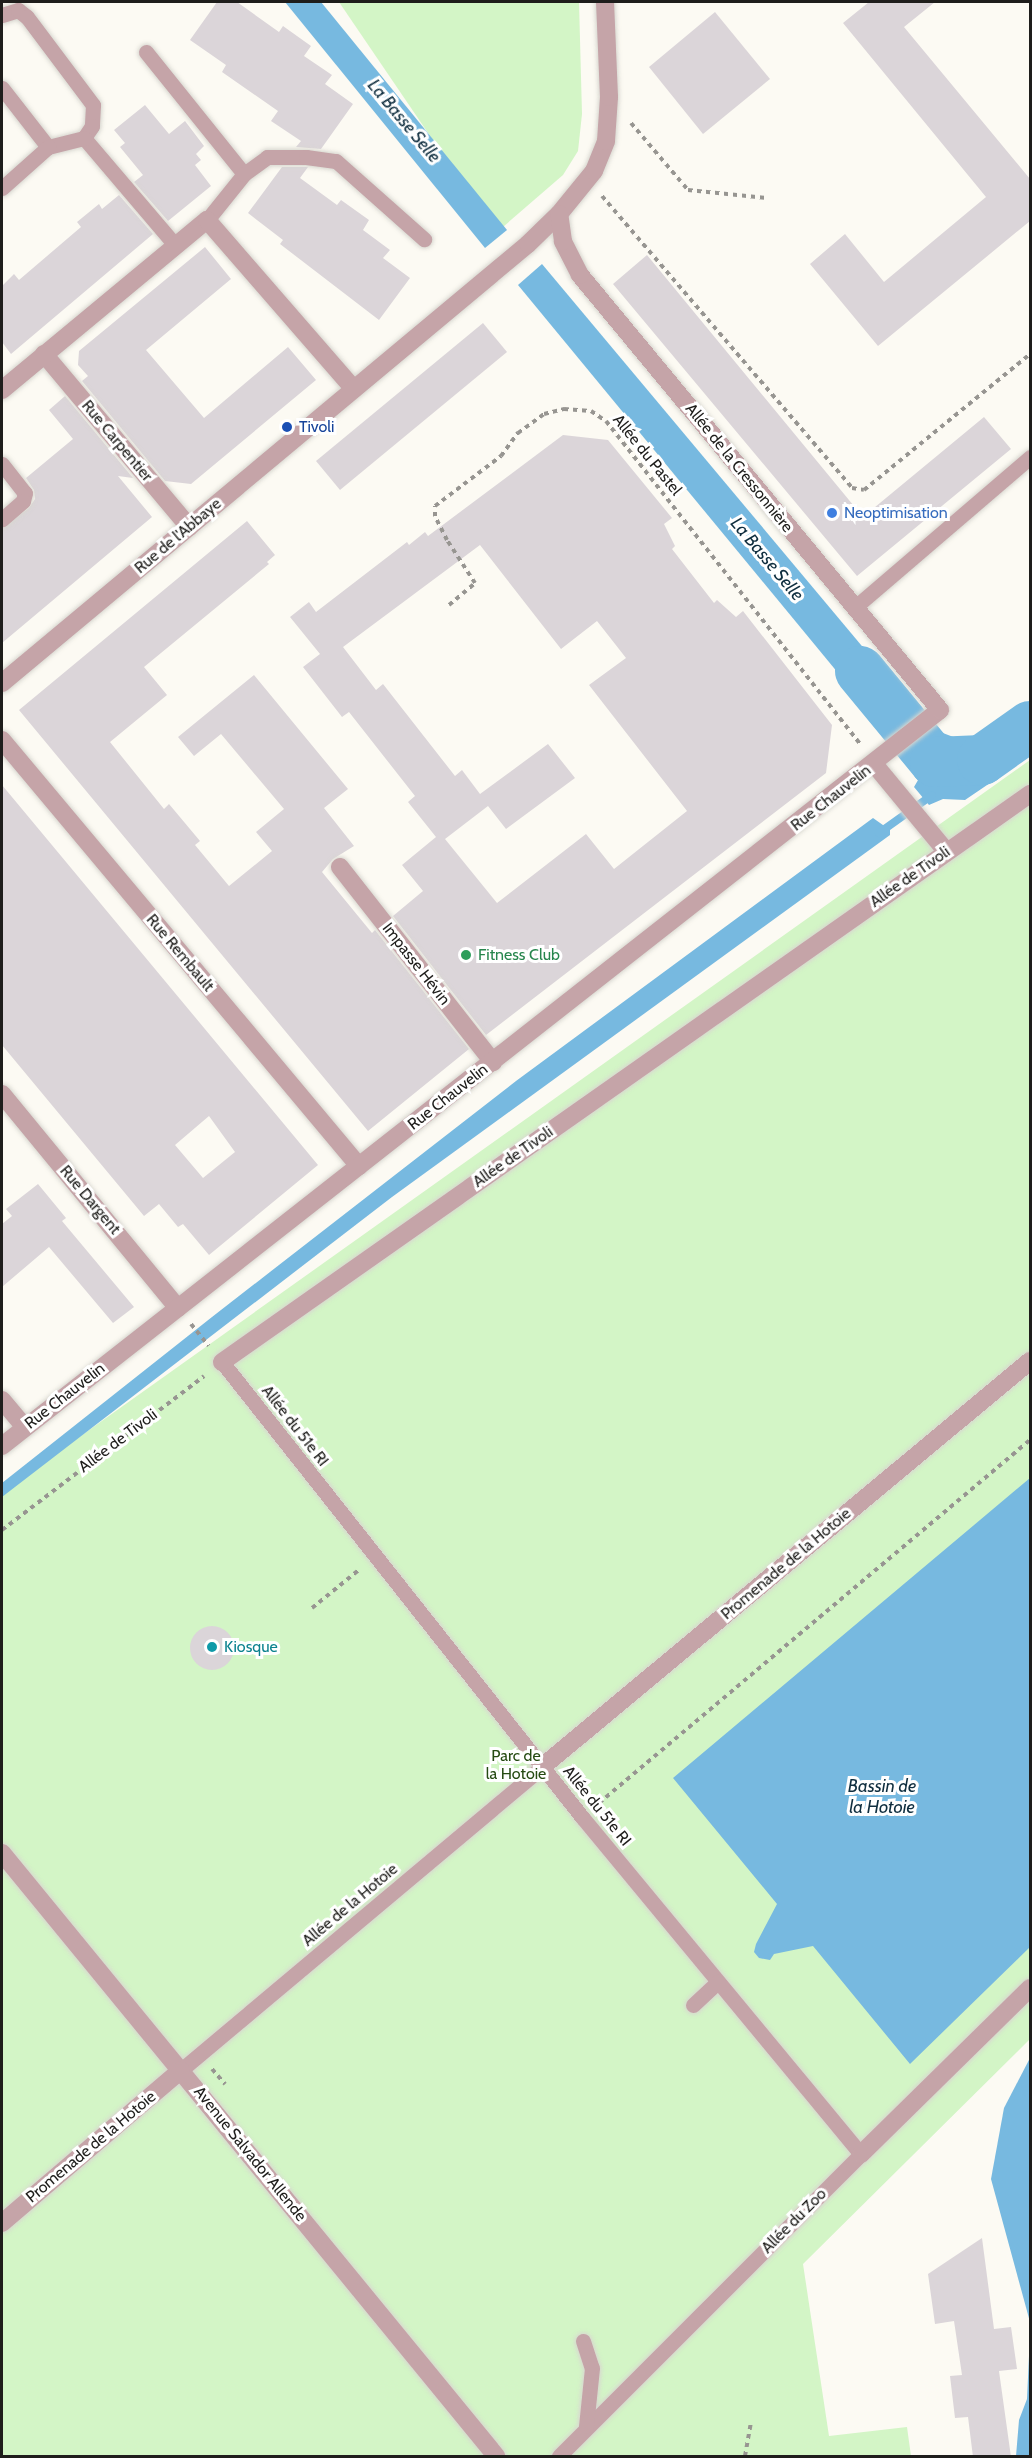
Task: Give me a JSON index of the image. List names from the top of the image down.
{
  "streets": {
    "street": [
      "Rue Carpentier",
      "Allée de la Cressonnière",
      "Rue de l'Abbaye",
      "Rue Chauvelin",
      "Allée de Tivoli",
      "Rue Rembault",
      "Impasse Hévin",
      "Rue Dargent",
      "Promenade de la Hotoie",
      "Avenue Salvador Allende",
      "Allée du Zoo"
    ],
    "lane": ["Allée du 51e RI", "Allée de la Hotoie"],
    "path": ["Allée du Pastel"]
  },
  "crossings": [
    ["Rue Carpentier", "Rue de l'Abbaye"],
    ["Allée du Pastel", "Rue Chauvelin"],
    ["Allée de la Cressonnière", "Rue de l'Abbaye"],
    ["Allée de la Cressonnière", "Rue Chauvelin"],
    ["Rue Chauvelin", "Rue Rembault"],
    ["Rue Chauvelin", "Impasse Hévin"],
    ["Rue Chauvelin", "Rue Dargent"],
    ["Allée de Tivoli", "Allée du 51e RI"],
    ["Allée du 51e RI", "Promenade de la Hotoie"],
    ["Allée du 51e RI", "Allée de la Hotoie"],
    ["Allée du 51e RI", "Allée du Zoo"],
    ["Promenade de la Hotoie", "Allée de la Hotoie"],
    ["Promenade de la Hotoie", "Avenue Salvador Allende"],
    ["Allée de la Hotoie", "Avenue Salvador Allende"]
  ],
  "water": ["La Basse Selle", "Bassin de la Hotoie"],
  "parks": ["Parc de la Hotoie"],
  "places": [
    "Tivoli",
    "Neoptimisation",
    "Fitness Club",
    "Kiosque"
  ]
}
